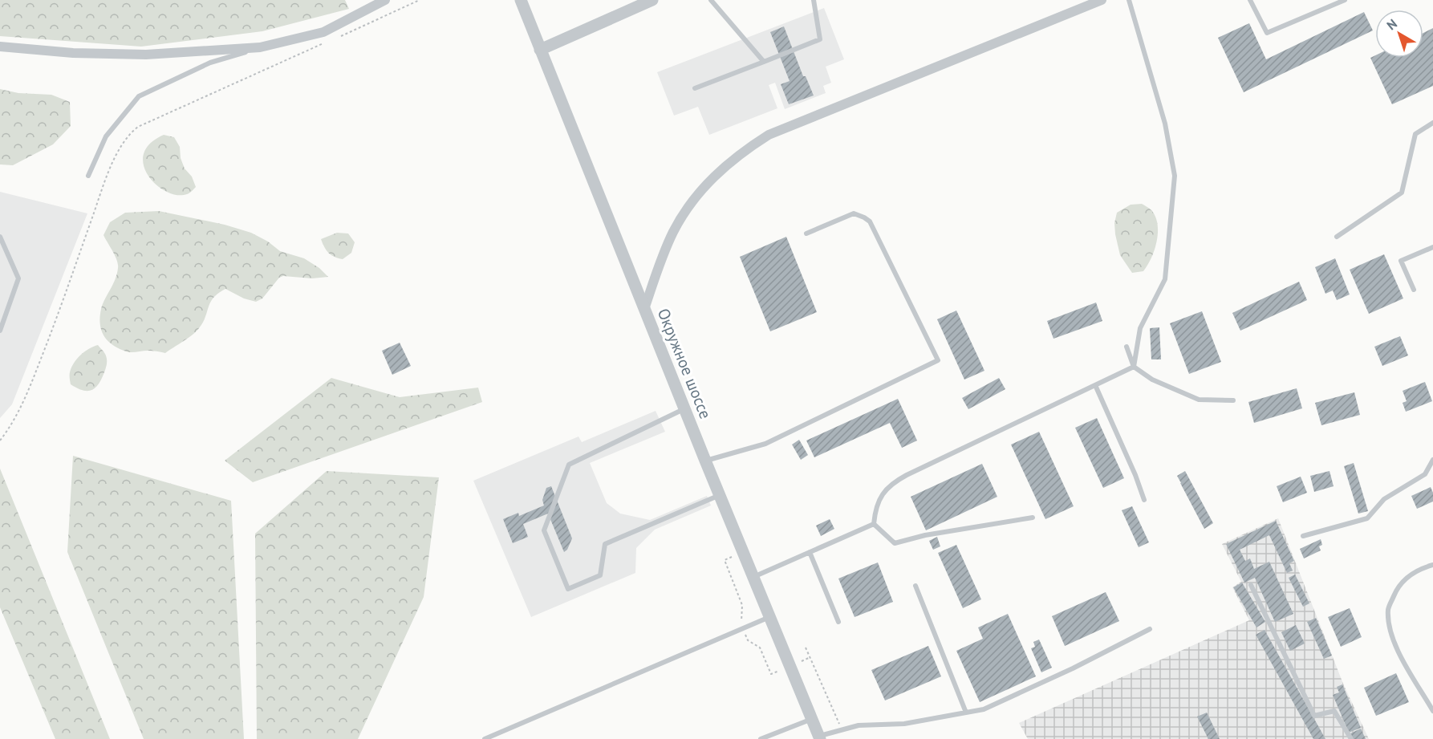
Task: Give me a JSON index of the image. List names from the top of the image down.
{
  "streets": {
    "street": ["Окружное шоссе"]
  },
  "north": "top left"
}
